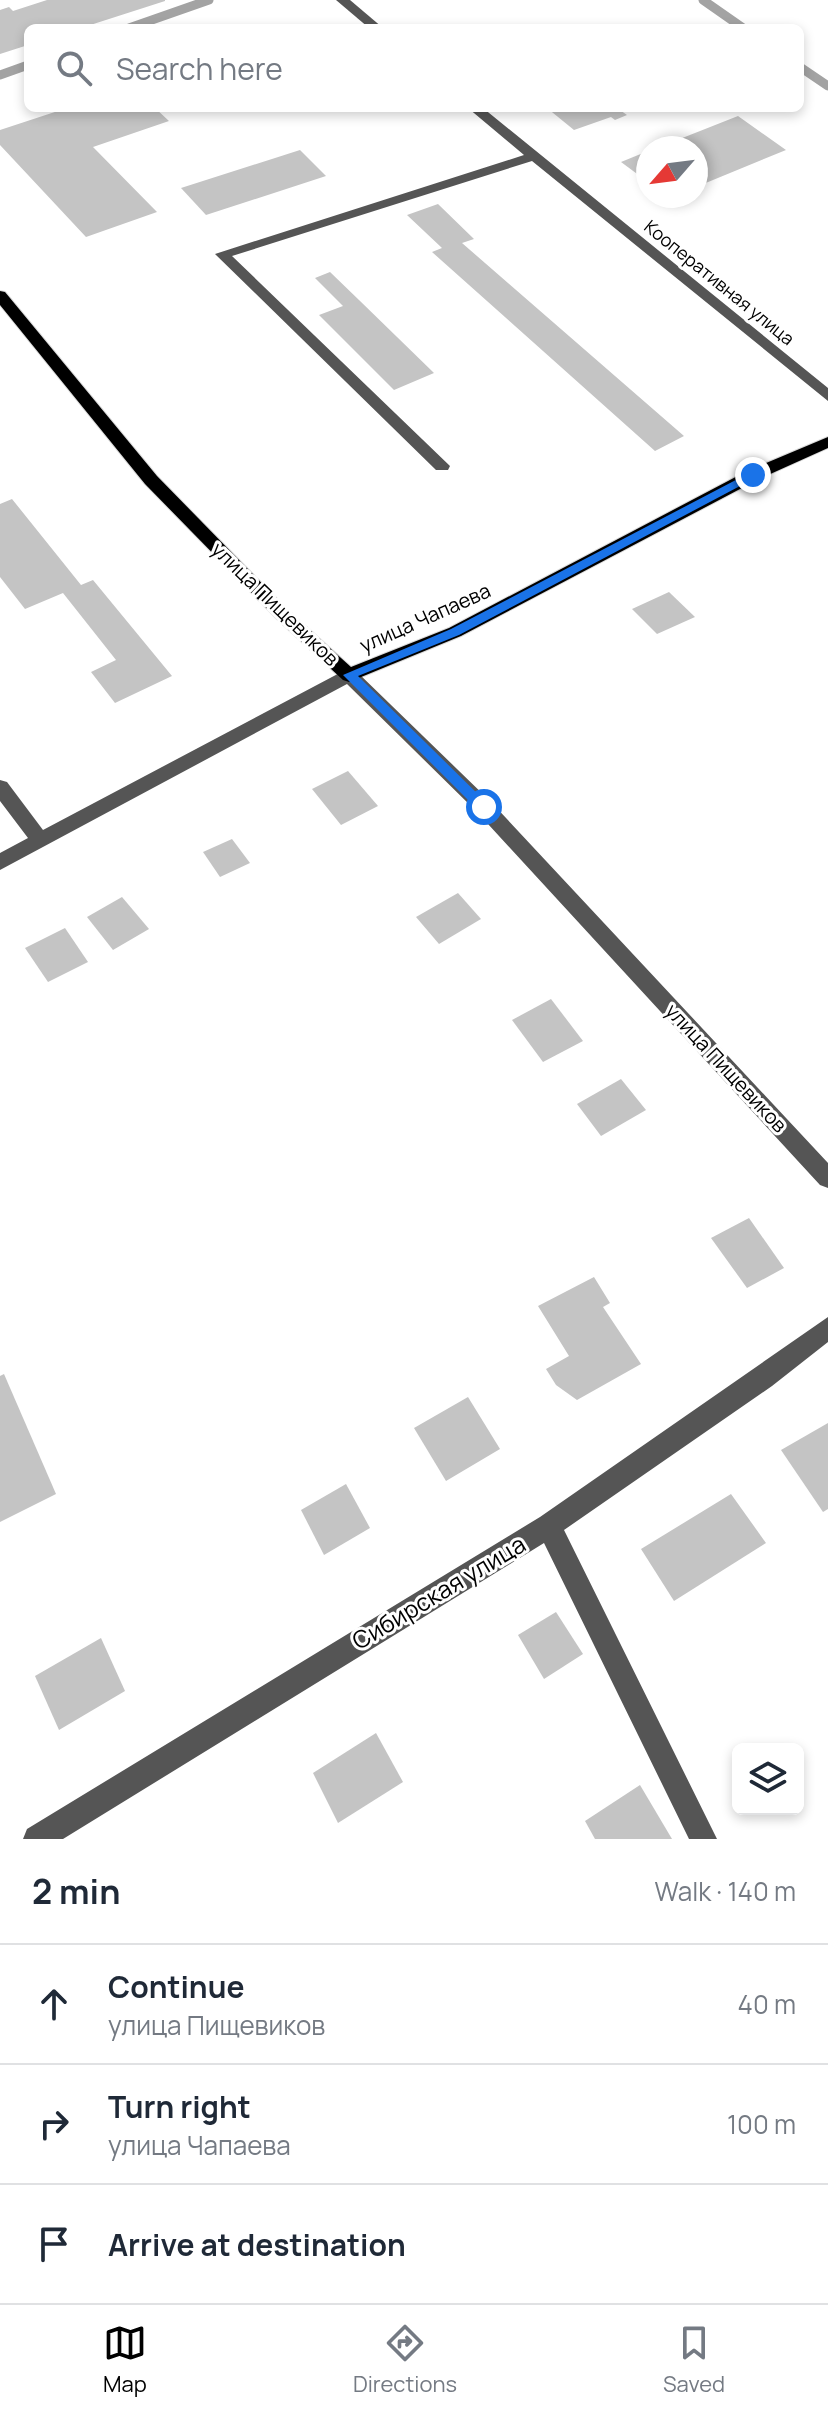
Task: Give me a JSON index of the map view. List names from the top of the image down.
{
  "streets": {
    "main road": ["улица Пищевиков", "улица Чапаева"],
    "street": ["Кооперативная улица", "Сибирская улица"]
  },
  "crossings": [
    ["улица Пищевиков", "улица Чапаева"]
  ],
  "north": "bottom left",
  "page": {
    "search": "Search here",
    "heading": ["2 min", "Walk · 140 m"],
    "list": [
      ["Continue", "улица Пищевиков", "40 m"],
      ["Turn right", "улица Чапаева", "100 m"],
      "Arrive at destination"
    ],
    "nav": ["Map", "Directions", "Saved"]
  }
}
